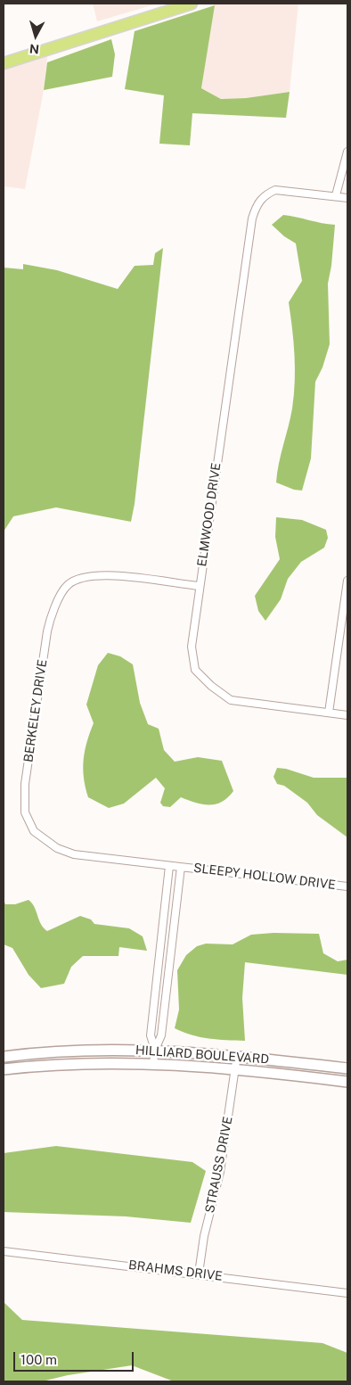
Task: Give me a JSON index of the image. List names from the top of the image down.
{
  "streets": {
    "main road": ["HILLIARD BOULEVARD"],
    "street": [
      "ELMWOOD DRIVE",
      "BERKELEY DRIVE",
      "SLEEPY HOLLOW DRIVE",
      "STRAUSS DRIVE",
      "BRAHMS DRIVE"
    ]
  },
  "crossings": [
    ["ELMWOOD DRIVE", "BERKELEY DRIVE"],
    ["BERKELEY DRIVE", "SLEEPY HOLLOW DRIVE"],
    ["HILLIARD BOULEVARD", "STRAUSS DRIVE"],
    ["STRAUSS DRIVE", "BRAHMS DRIVE"]
  ],
  "scale_bar": "100 m",
  "north": "bottom"
}
